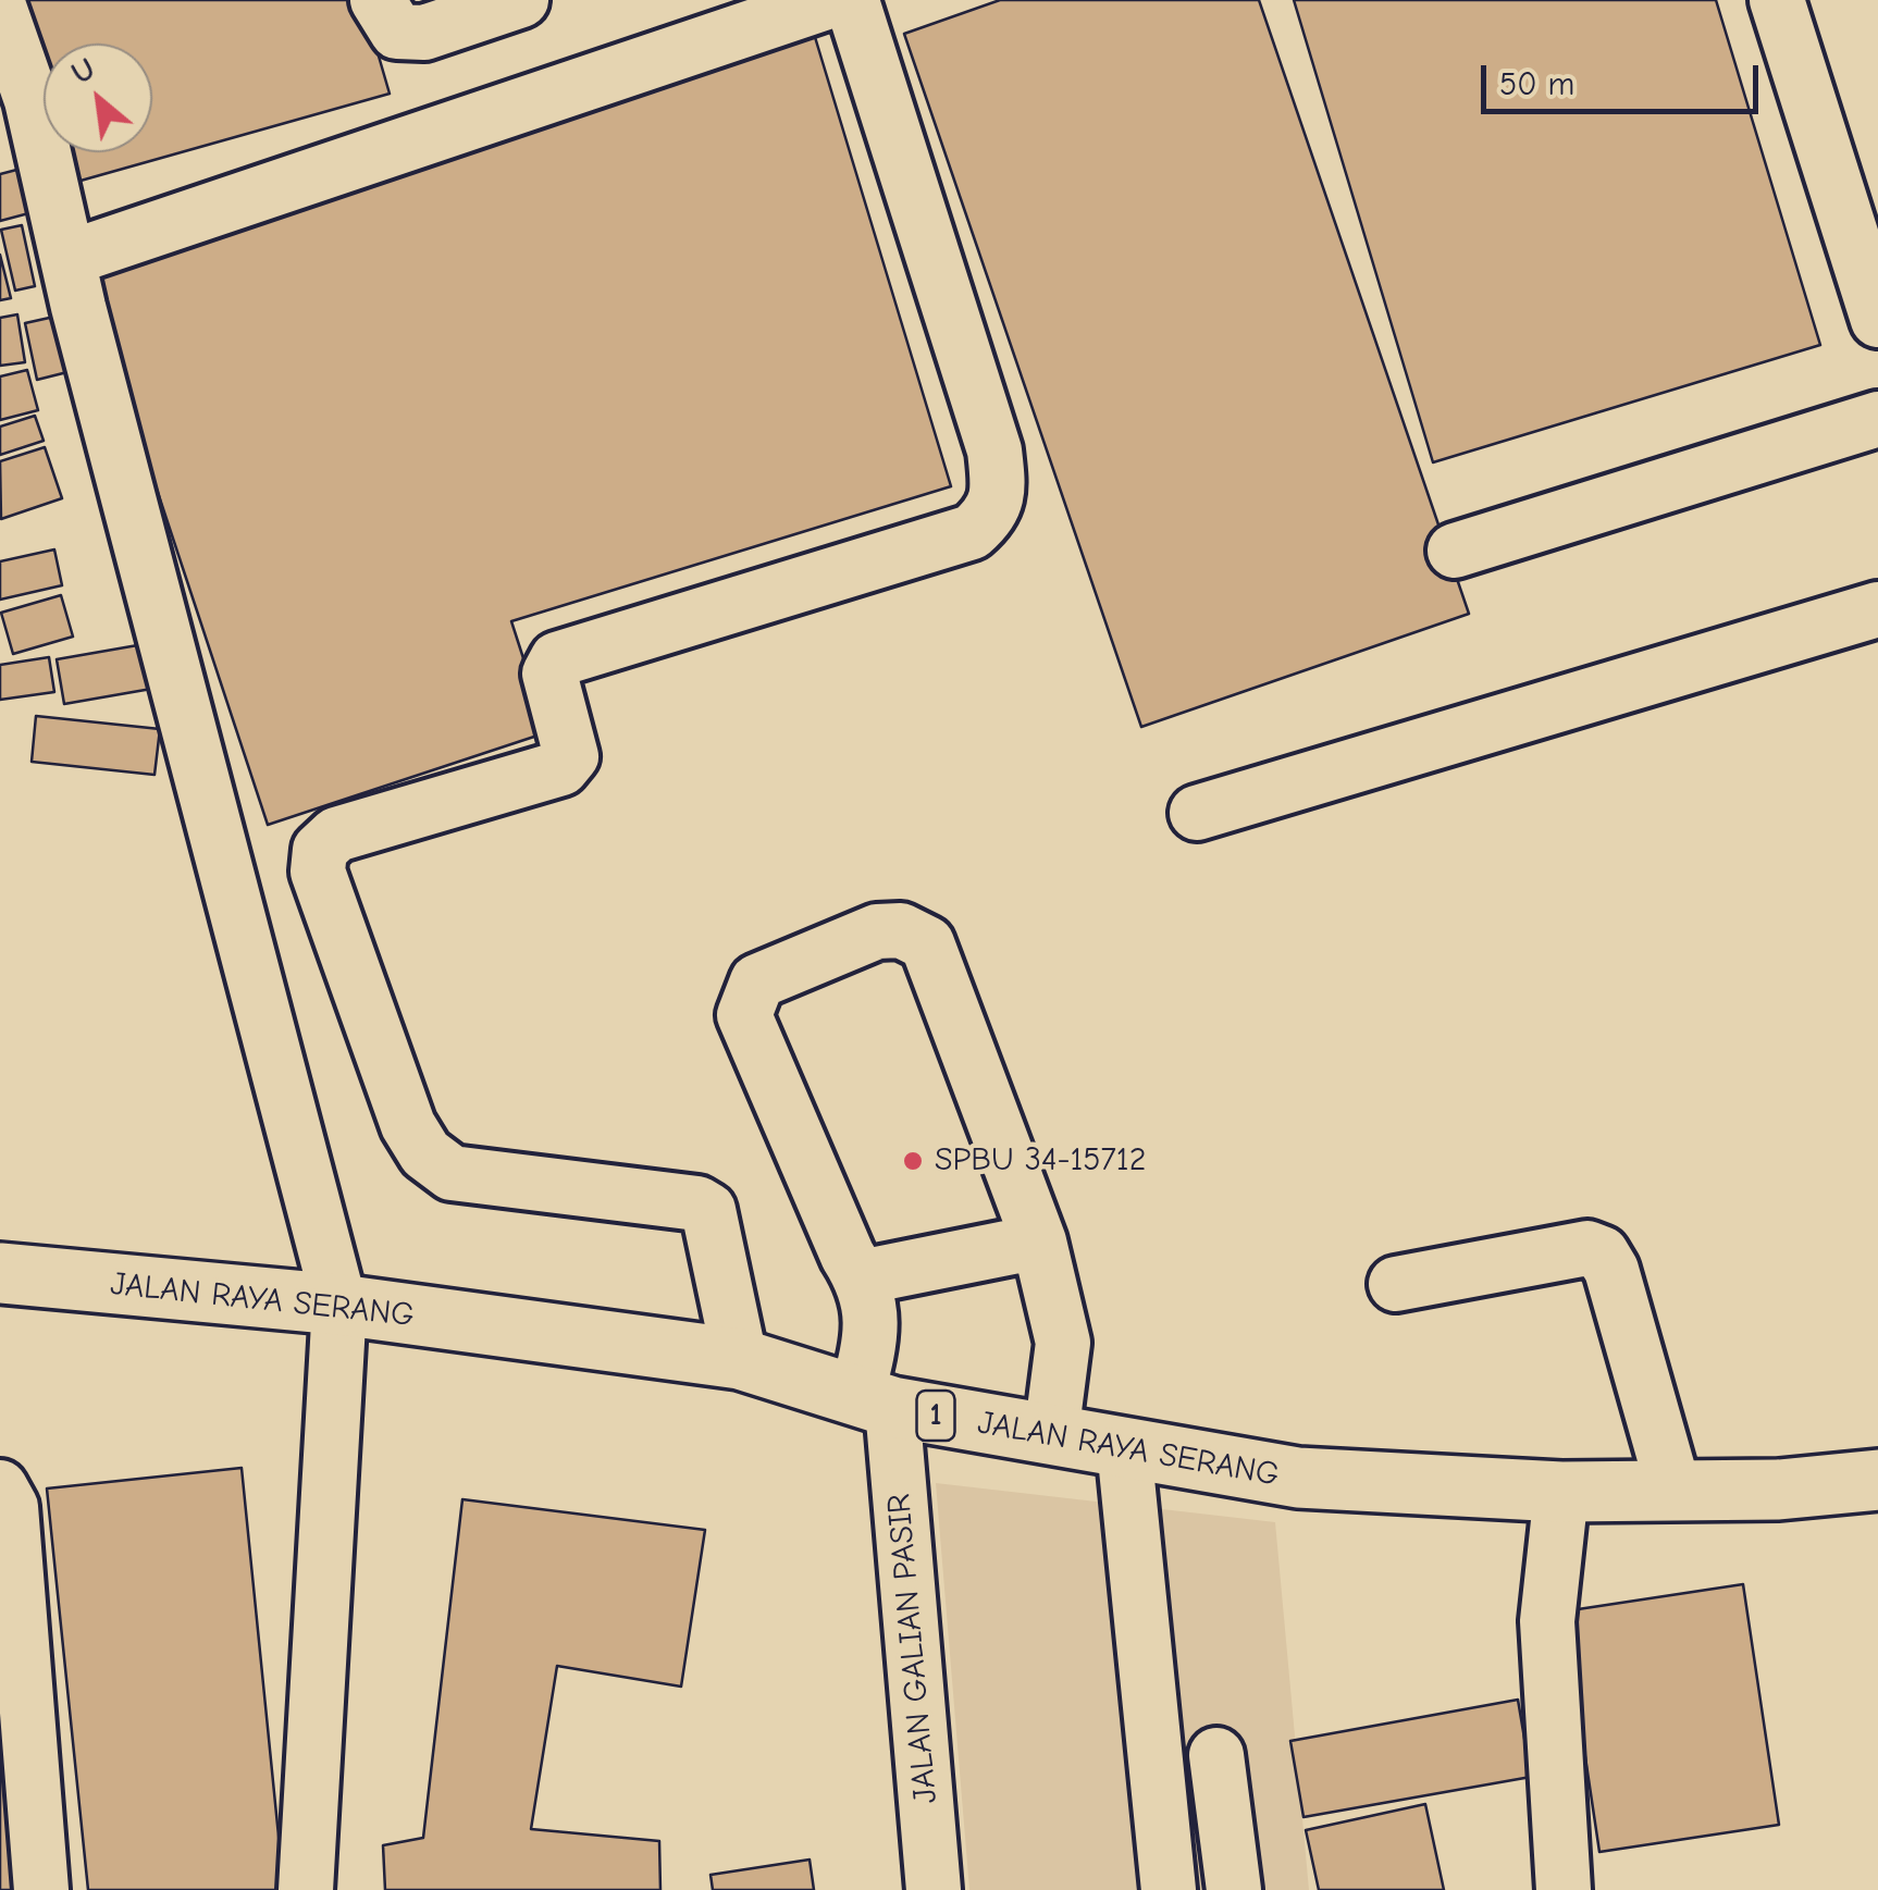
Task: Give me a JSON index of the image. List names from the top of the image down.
{
  "streets": {
    "highway": ["JALAN RAYA SERANG", "1"],
    "street": ["JALAN GALIAN PASIR"]
  },
  "crossings": [
    ["JALAN RAYA SERANG", "JALAN GALIAN PASIR"]
  ],
  "places": ["SPBU 34-15712"],
  "scale_bar": "50 m",
  "north": "top left"
}
